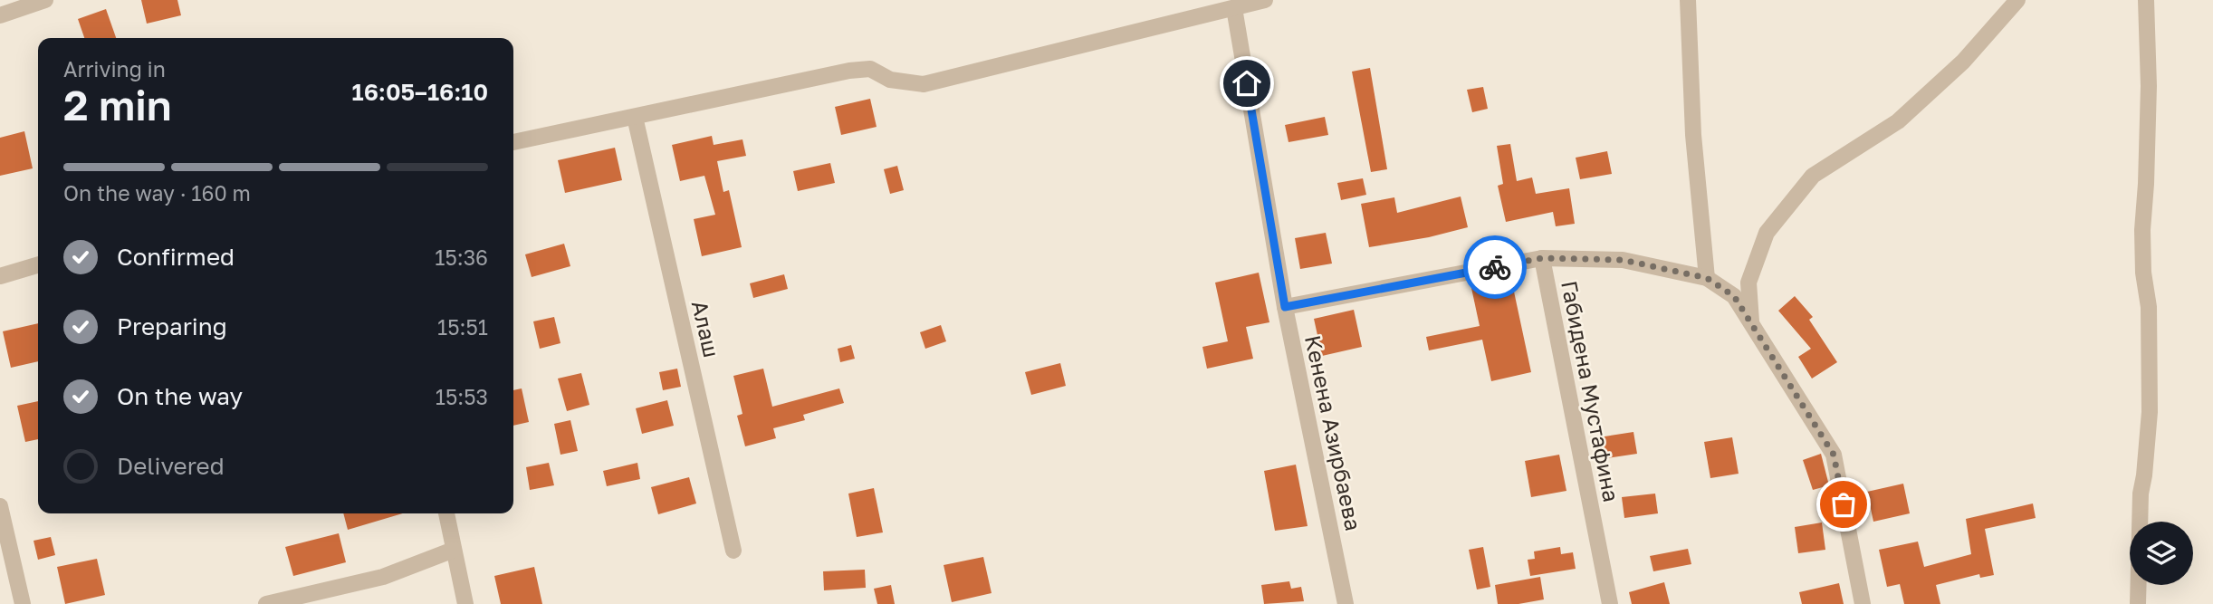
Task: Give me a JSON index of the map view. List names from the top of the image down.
{
  "streets": {
    "street": ["Алаш", "Габидена Мустафина", "Кенена Азирбаева"]
  },
  "crossings": [
    ["Габидена Мустафина", "Кенена Азирбаева"]
  ],
  "page": {
    "heading": ["2 min", "Arriving in", "16:05–16:10"],
    "bar": "On the way · 160 m",
    "list": [
      ["Confirmed", "15:36"],
      ["Preparing", "15:51"],
      ["On the way", "15:53"],
      "Delivered"
    ]
  }
}
